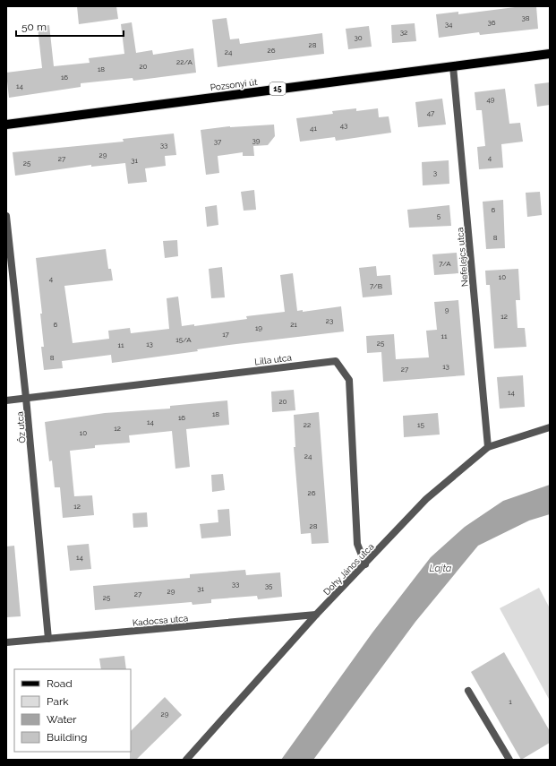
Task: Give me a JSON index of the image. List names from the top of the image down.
{
  "streets": {
    "main road": ["Pozsonyi út", "15"],
    "street": [
      "Nefelejcs utca",
      "Lilla utca",
      "Őz utca",
      "Dohy János utca",
      "Kadocsa utca"
    ]
  },
  "crossings": [
    ["Pozsonyi út", "Nefelejcs utca"],
    ["Nefelejcs utca", "Dohy János utca"],
    ["Lilla utca", "Őz utca"],
    ["Lilla utca", "Dohy János utca"],
    ["Őz utca", "Kadocsa utca"],
    ["Dohy János utca", "Kadocsa utca"]
  ],
  "water": ["Lajta"],
  "house_numbers": [
    "38",
    "36",
    "34",
    "32",
    "30",
    "28",
    "26",
    "24",
    "22/A",
    "20",
    "18",
    "16",
    "14",
    "49",
    "47",
    "43",
    "41",
    "39",
    "37",
    "33",
    "29",
    "4",
    "27",
    "31",
    "25",
    "3",
    "6",
    "5",
    "8",
    "7/A",
    "10",
    "4",
    "7/B",
    "9",
    "12",
    "23",
    "6",
    "21",
    "19",
    "17",
    "11",
    "15/A",
    "25",
    "13",
    "11",
    "8",
    "13",
    "27",
    "14",
    "20",
    "18",
    "16",
    "14",
    "22",
    "15",
    "12",
    "10",
    "24",
    "26",
    "12",
    "28",
    "14",
    "33",
    "35",
    "31",
    "29",
    "27",
    "25",
    "1",
    "29"
  ],
  "legend": [
    "Road",
    "Park",
    "Water",
    "Building"
  ],
  "scale_bar": "50 m"
}
